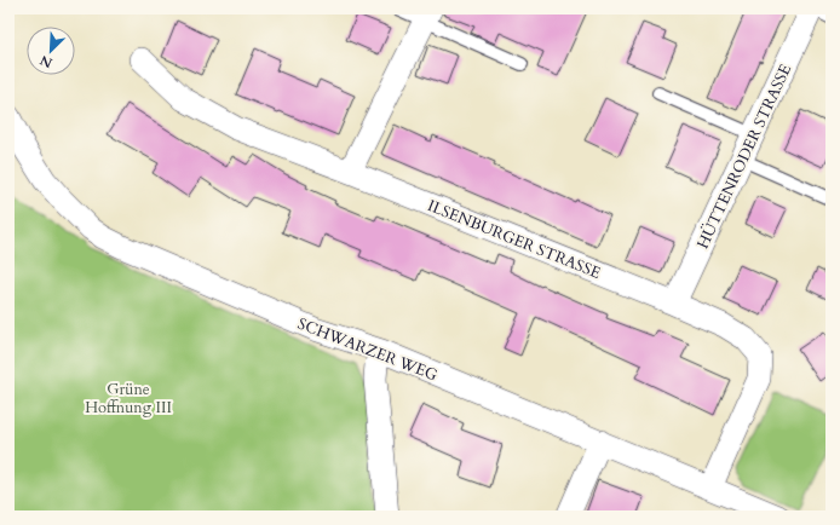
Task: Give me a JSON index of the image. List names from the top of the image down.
{
  "streets": {
    "street": ["HÜTTENRODER STRASSE", "ILSENBURGER STRASSE", "SCHWARZER WEG"]
  },
  "crossings": [
    ["HÜTTENRODER STRASSE", "ILSENBURGER STRASSE"],
    ["ILSENBURGER STRASSE", "SCHWARZER WEG"]
  ],
  "parks": ["Grüne Hoffnung III"],
  "north": "bottom left"
}
